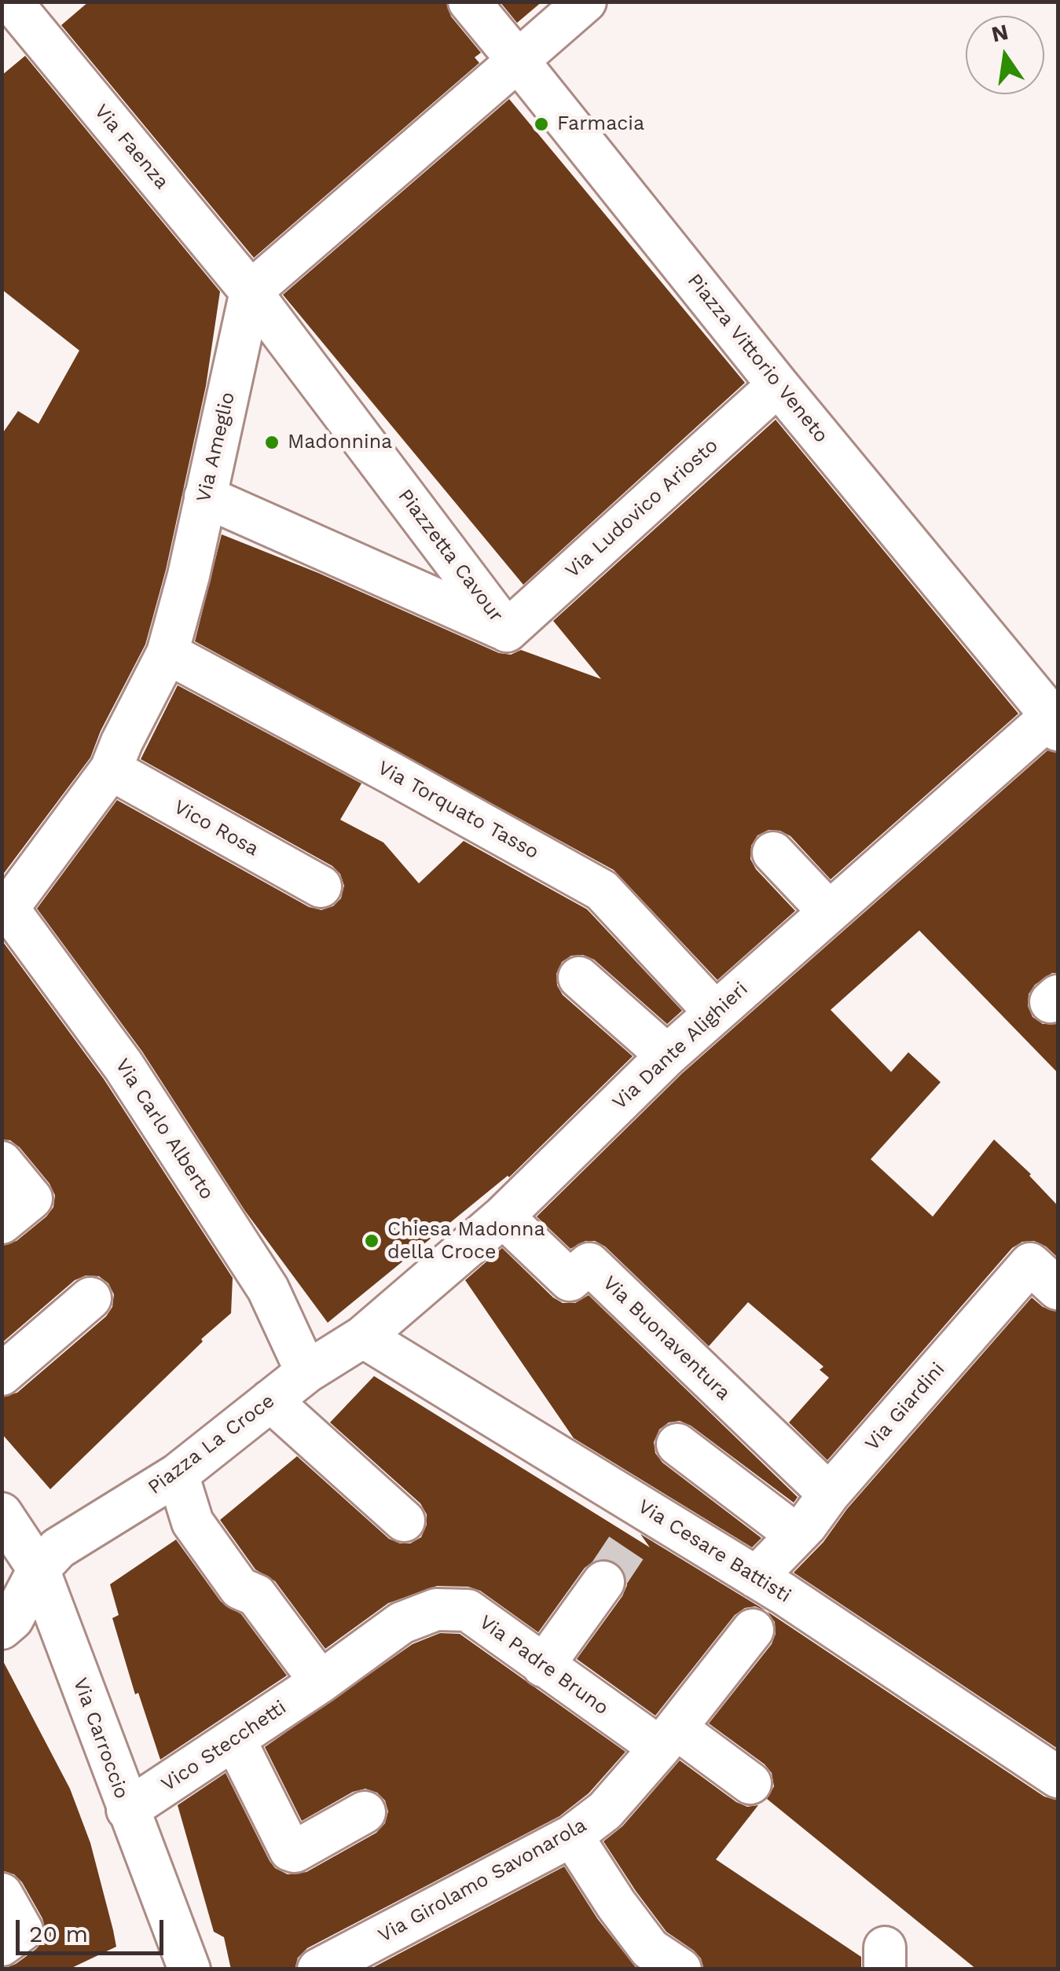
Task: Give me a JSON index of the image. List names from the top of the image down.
{
  "streets": {
    "street": [
      "Via Faenza",
      "Piazza Vittorio Veneto",
      "Via Ameglio",
      "Via Ludovico Ariosto",
      "Piazzetta Cavour",
      "Via Torquato Tasso",
      "Vico Rosa",
      "Via Dante Alighieri",
      "Via Carlo Alberto",
      "Via Buonaventura",
      "Via Giardini",
      "Piazza La Croce",
      "Via Cesare Battisti",
      "Via Padre Bruno",
      "Via Carroccio",
      "Vico Stecchetti",
      "Via Girolamo Savonarola"
    ]
  },
  "crossings": [
    ["Via Faenza", "Via Ameglio"],
    ["Via Faenza", "Piazzetta Cavour"],
    ["Piazza Vittorio Veneto", "Via Ludovico Ariosto"],
    ["Piazza Vittorio Veneto", "Via Dante Alighieri"],
    ["Via Ameglio", "Piazzetta Cavour"],
    ["Via Ameglio", "Via Torquato Tasso"],
    ["Via Ameglio", "Vico Rosa"],
    ["Via Ameglio", "Via Carlo Alberto"],
    ["Via Ludovico Ariosto", "Piazzetta Cavour"],
    ["Via Torquato Tasso", "Via Dante Alighieri"],
    ["Via Dante Alighieri", "Via Carlo Alberto"],
    ["Via Dante Alighieri", "Via Buonaventura"],
    ["Via Dante Alighieri", "Piazza La Croce"],
    ["Via Dante Alighieri", "Via Cesare Battisti"],
    ["Via Carlo Alberto", "Piazza La Croce"],
    ["Via Buonaventura", "Via Giardini"],
    ["Via Giardini", "Via Cesare Battisti"],
    ["Via Giardini", "Via Girolamo Savonarola"],
    ["Piazza La Croce", "Via Carroccio"],
    ["Via Cesare Battisti", "Via Girolamo Savonarola"],
    ["Via Padre Bruno", "Vico Stecchetti"],
    ["Via Padre Bruno", "Via Girolamo Savonarola"],
    ["Via Carroccio", "Vico Stecchetti"]
  ],
  "places": ["Farmacia", "Madonnina", "Chiesa Madonna della Croce"],
  "scale_bar": "20 m",
  "north": "top"
}
